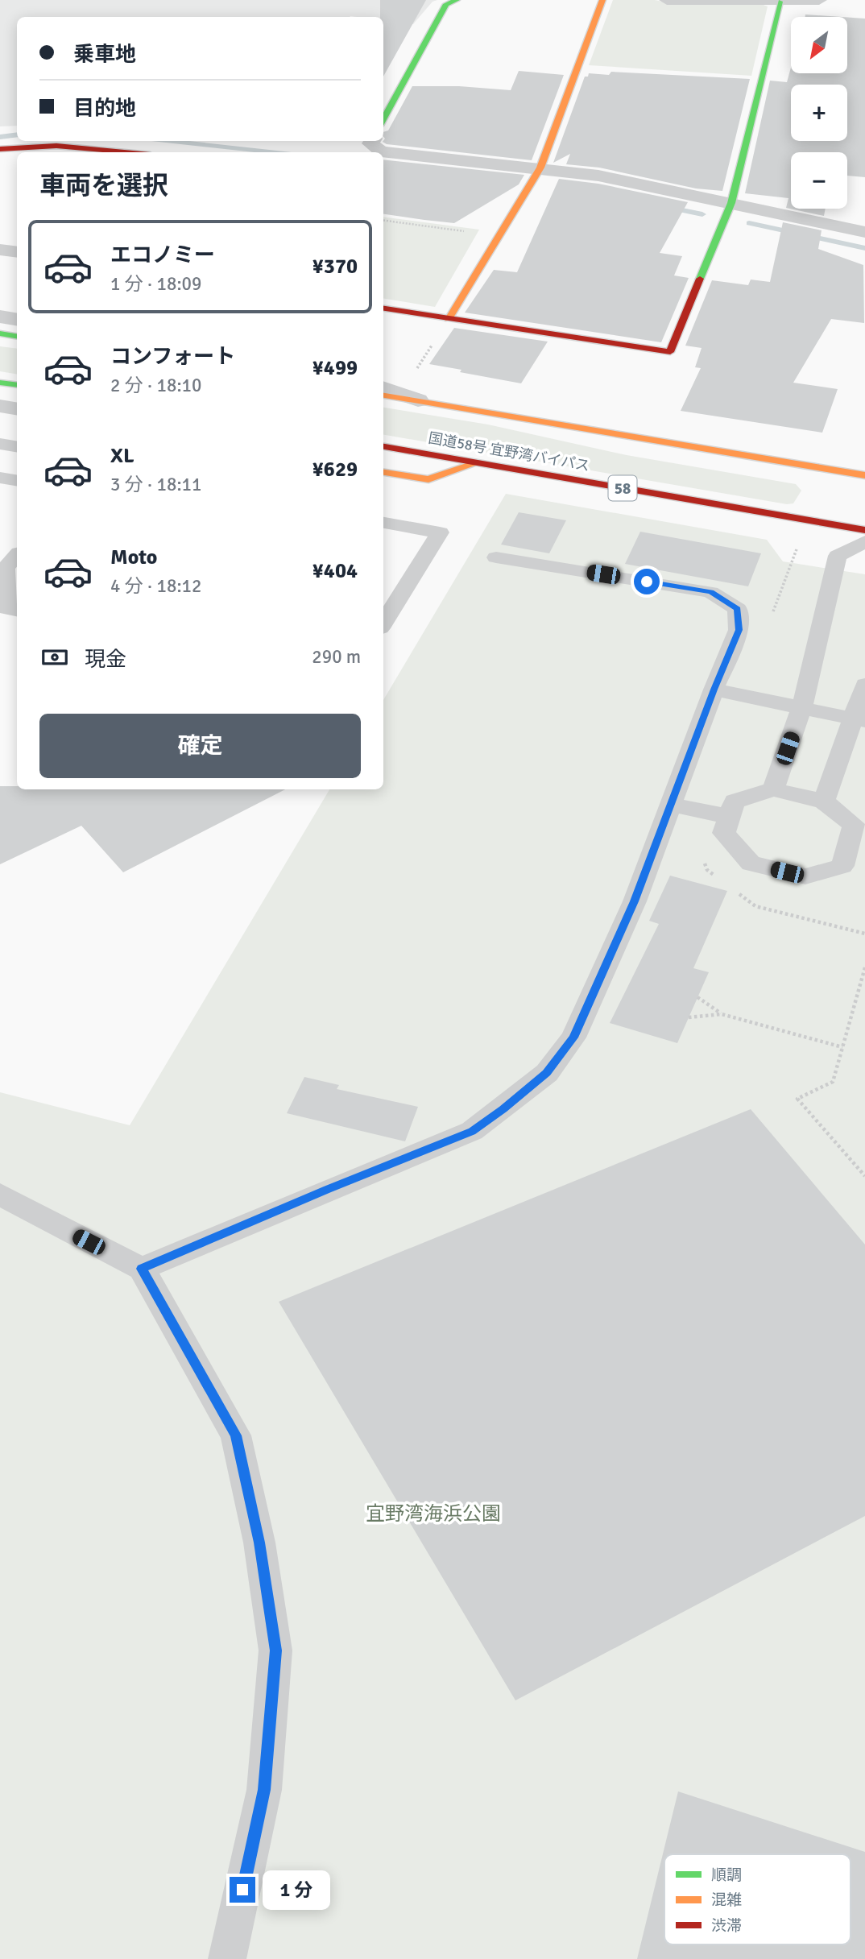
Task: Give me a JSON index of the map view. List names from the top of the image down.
{
  "streets": {
    "main road": ["国道58号 宜野湾バイパス", "58"]
  },
  "parks": ["宜野湾海浜公園"],
  "legend": ["順調", "混雑", "渋滞"],
  "north": "bottom left",
  "page": {
    "map_buttons": ["+", "−"],
    "banner": ["乗車地", "目的地"],
    "heading": "車両を選択",
    "list": [
      {
        "name": "エコノミー",
        "note": "1 分 · 18:09",
        "value": "¥370"
      },
      {
        "name": "コンフォート",
        "note": "2 分 · 18:10",
        "value": "¥499"
      },
      {
        "name": "XL",
        "note": "3 分 · 18:11",
        "value": "¥629"
      },
      {
        "name": "Moto",
        "note": "4 分 · 18:12",
        "value": "¥404"
      }
    ],
    "pay": ["現金", "290 m"],
    "buttons": "確定",
    "bubble": "1 分"
  }
}
